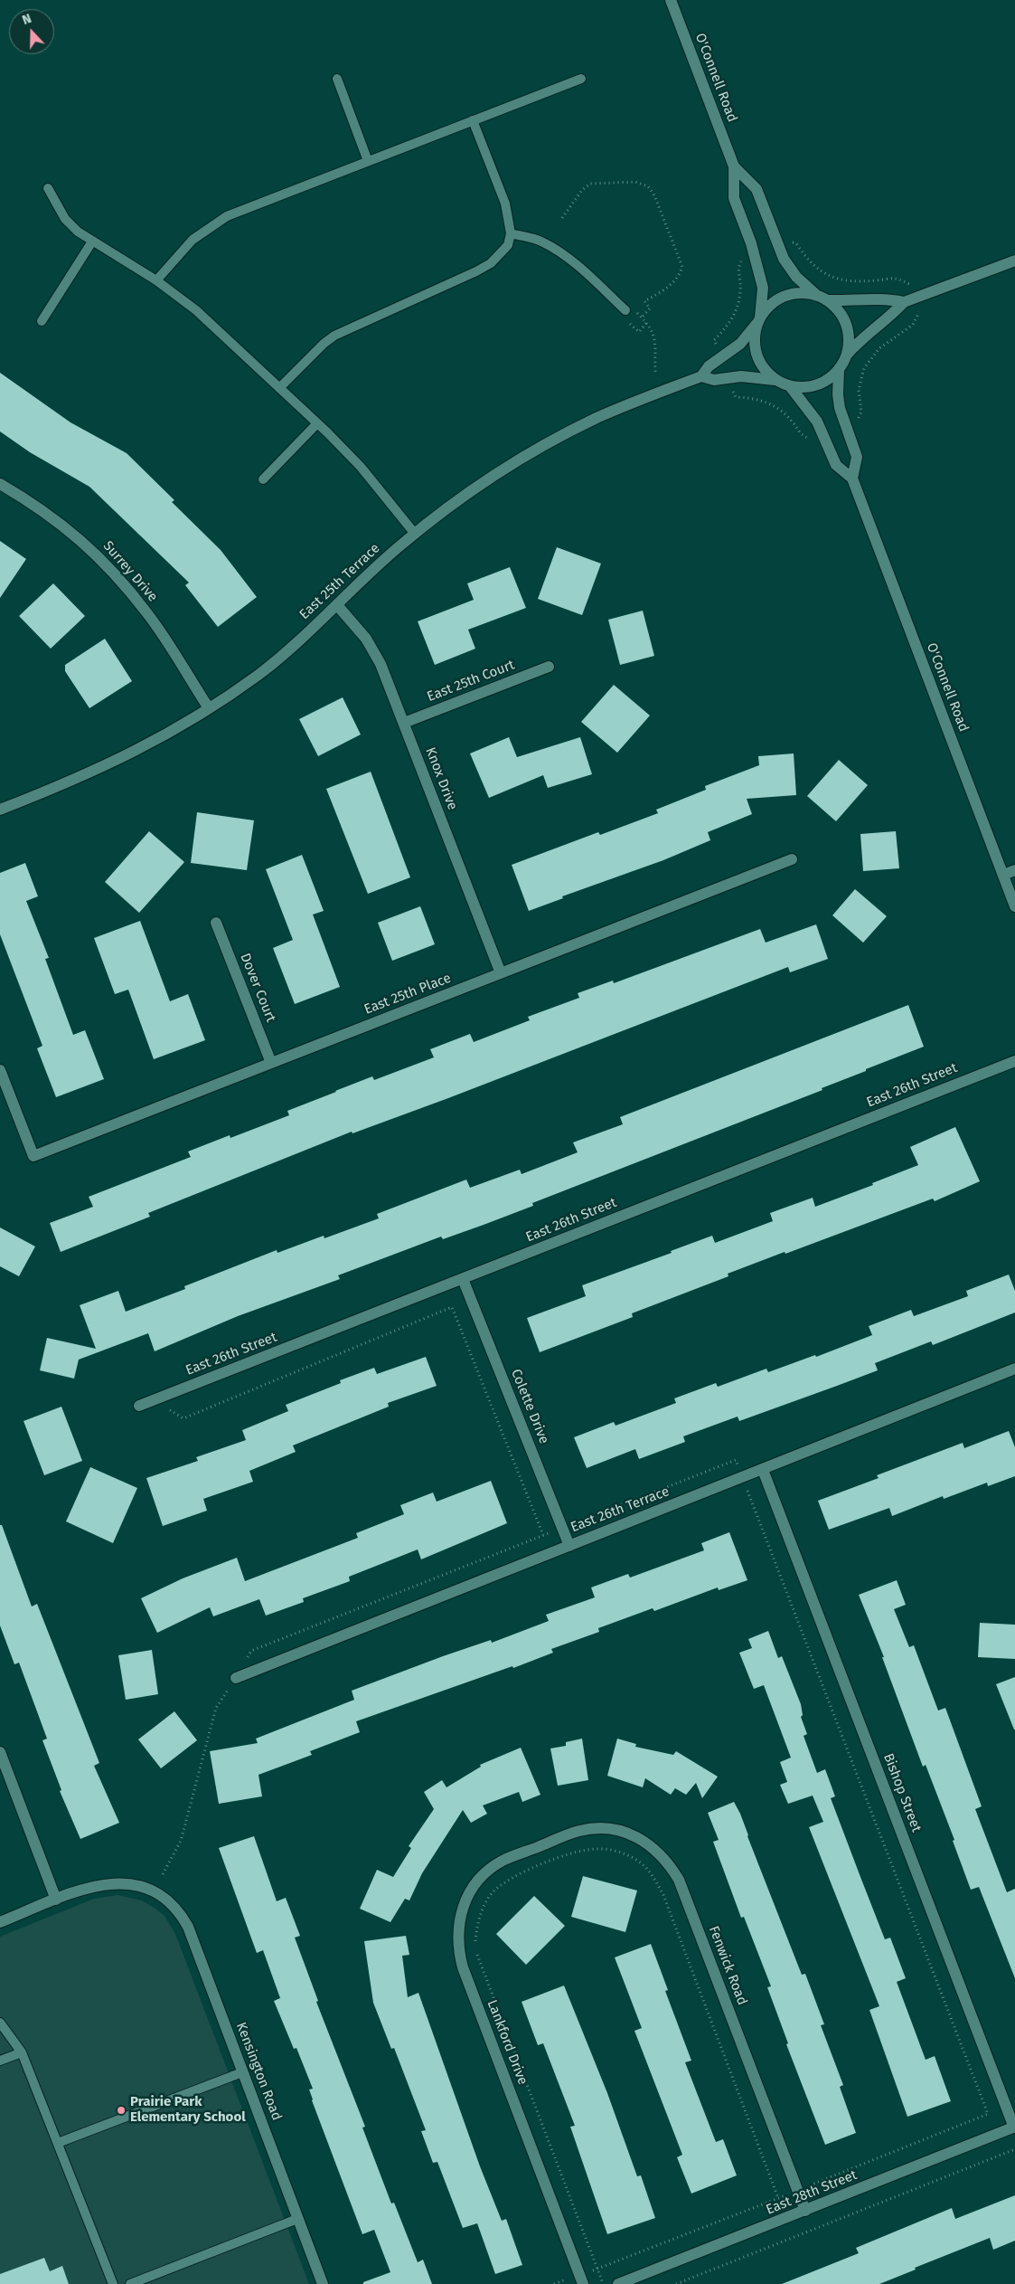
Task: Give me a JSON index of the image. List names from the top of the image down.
{
  "streets": {
    "street": [
      "O'Connell Road",
      "Surrey Drive",
      "East 25th Terrace",
      "East 25th Court",
      "Knox Drive",
      "Dover Court",
      "East 25th Place",
      "East 26th Street",
      "Colette Drive",
      "East 26th Terrace",
      "Bishop Street",
      "Fenwick Road",
      "Lankford Drive",
      "Kensington Road",
      "East 28th Street"
    ]
  },
  "crossings": [
    ["O'Connell Road", "East 25th Terrace"],
    ["Surrey Drive", "East 25th Terrace"],
    ["East 25th Terrace", "Knox Drive"],
    ["East 25th Court", "Knox Drive"],
    ["Knox Drive", "East 25th Place"],
    ["Dover Court", "East 25th Place"],
    ["East 26th Street", "Colette Drive"],
    ["Colette Drive", "East 26th Terrace"],
    ["East 26th Terrace", "Bishop Street"],
    ["Bishop Street", "East 28th Street"],
    ["Fenwick Road", "Lankford Drive"],
    ["Fenwick Road", "East 28th Street"]
  ],
  "places": ["Prairie Park Elementary School"],
  "north": "top"
}
